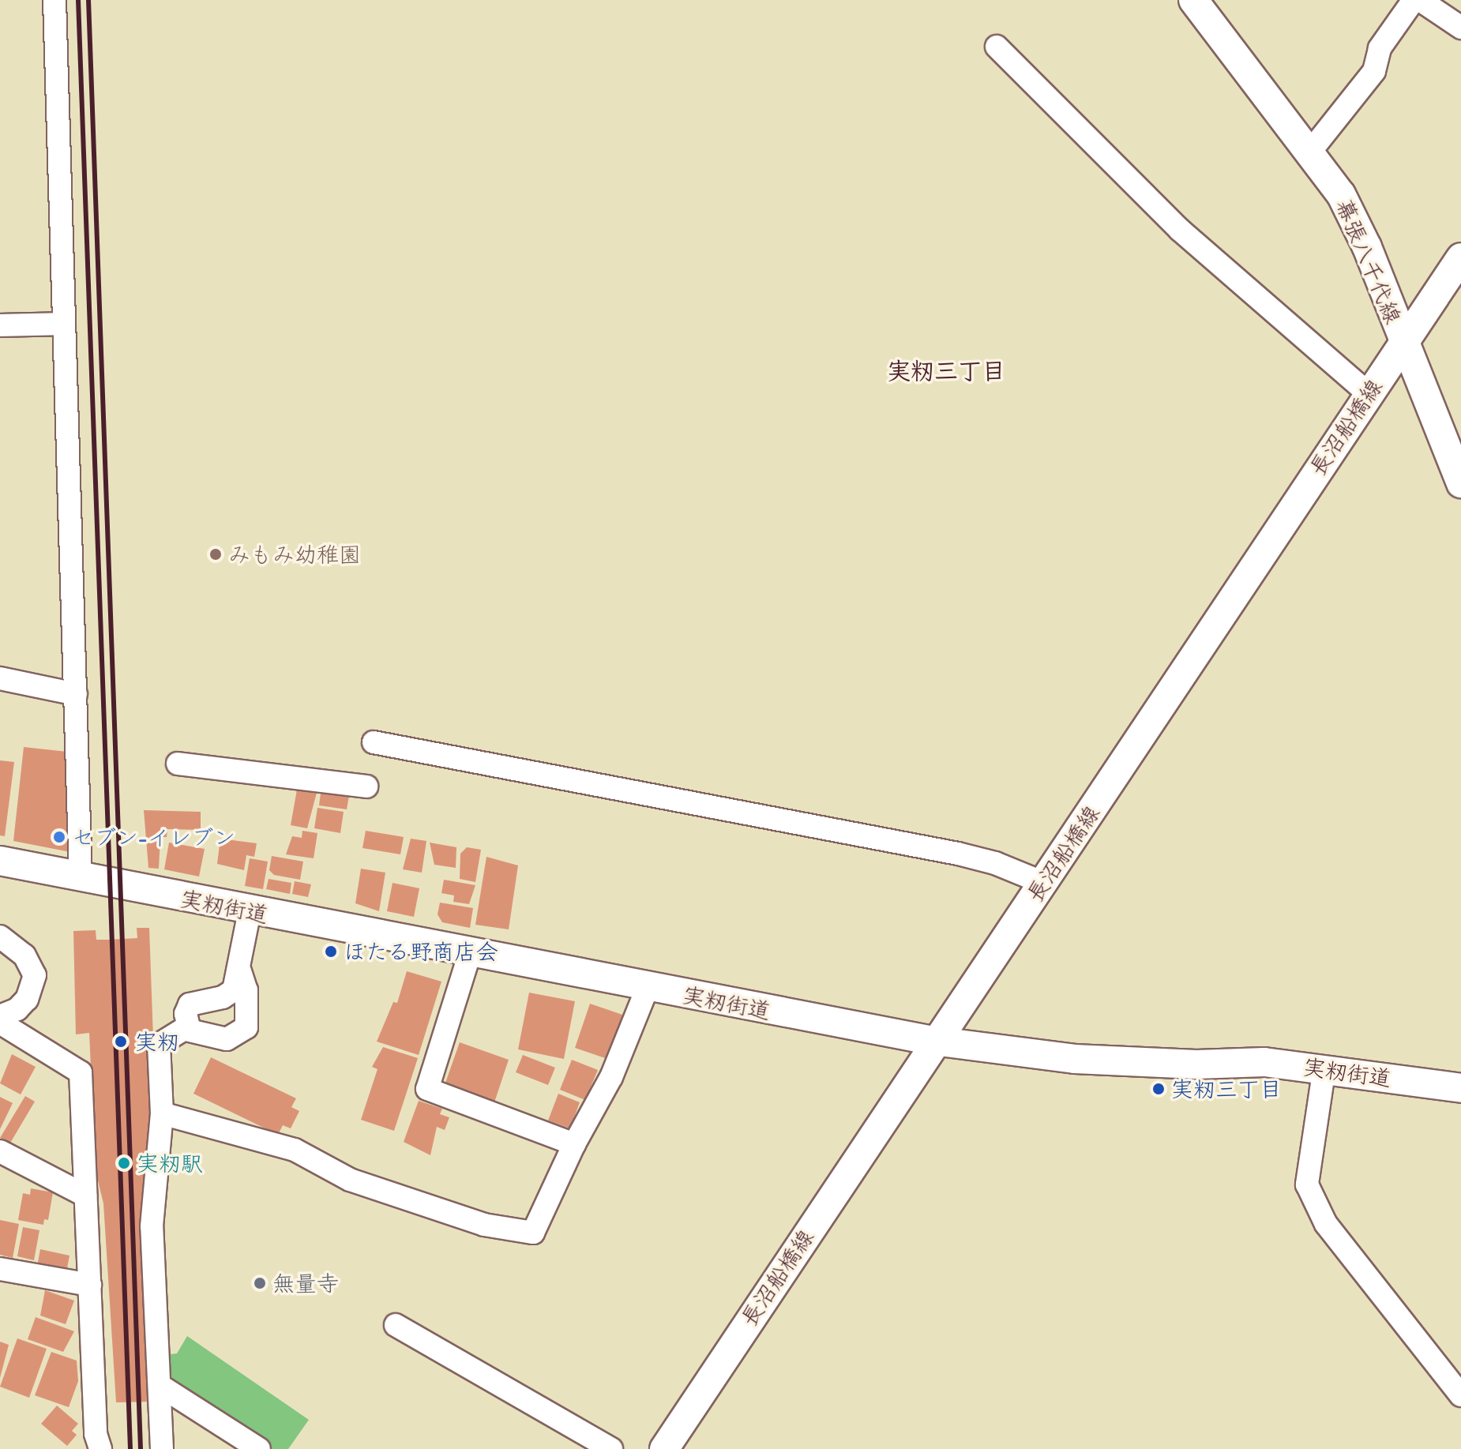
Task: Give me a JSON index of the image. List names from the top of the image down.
{
  "streets": {
    "main road": ["幕張八千代線", "長沼船橋線", "実籾街道"]
  },
  "crossings": [
    ["幕張八千代線", "長沼船橋線"],
    ["長沼船橋線", "実籾街道"]
  ],
  "districts": ["実籾三丁目"],
  "places": [
    "みもみ幼稚園",
    "セブン-イレブン",
    "ほたる野商店会",
    "実籾",
    "実籾三丁目",
    "実籾駅",
    "無量寺"
  ]
}
